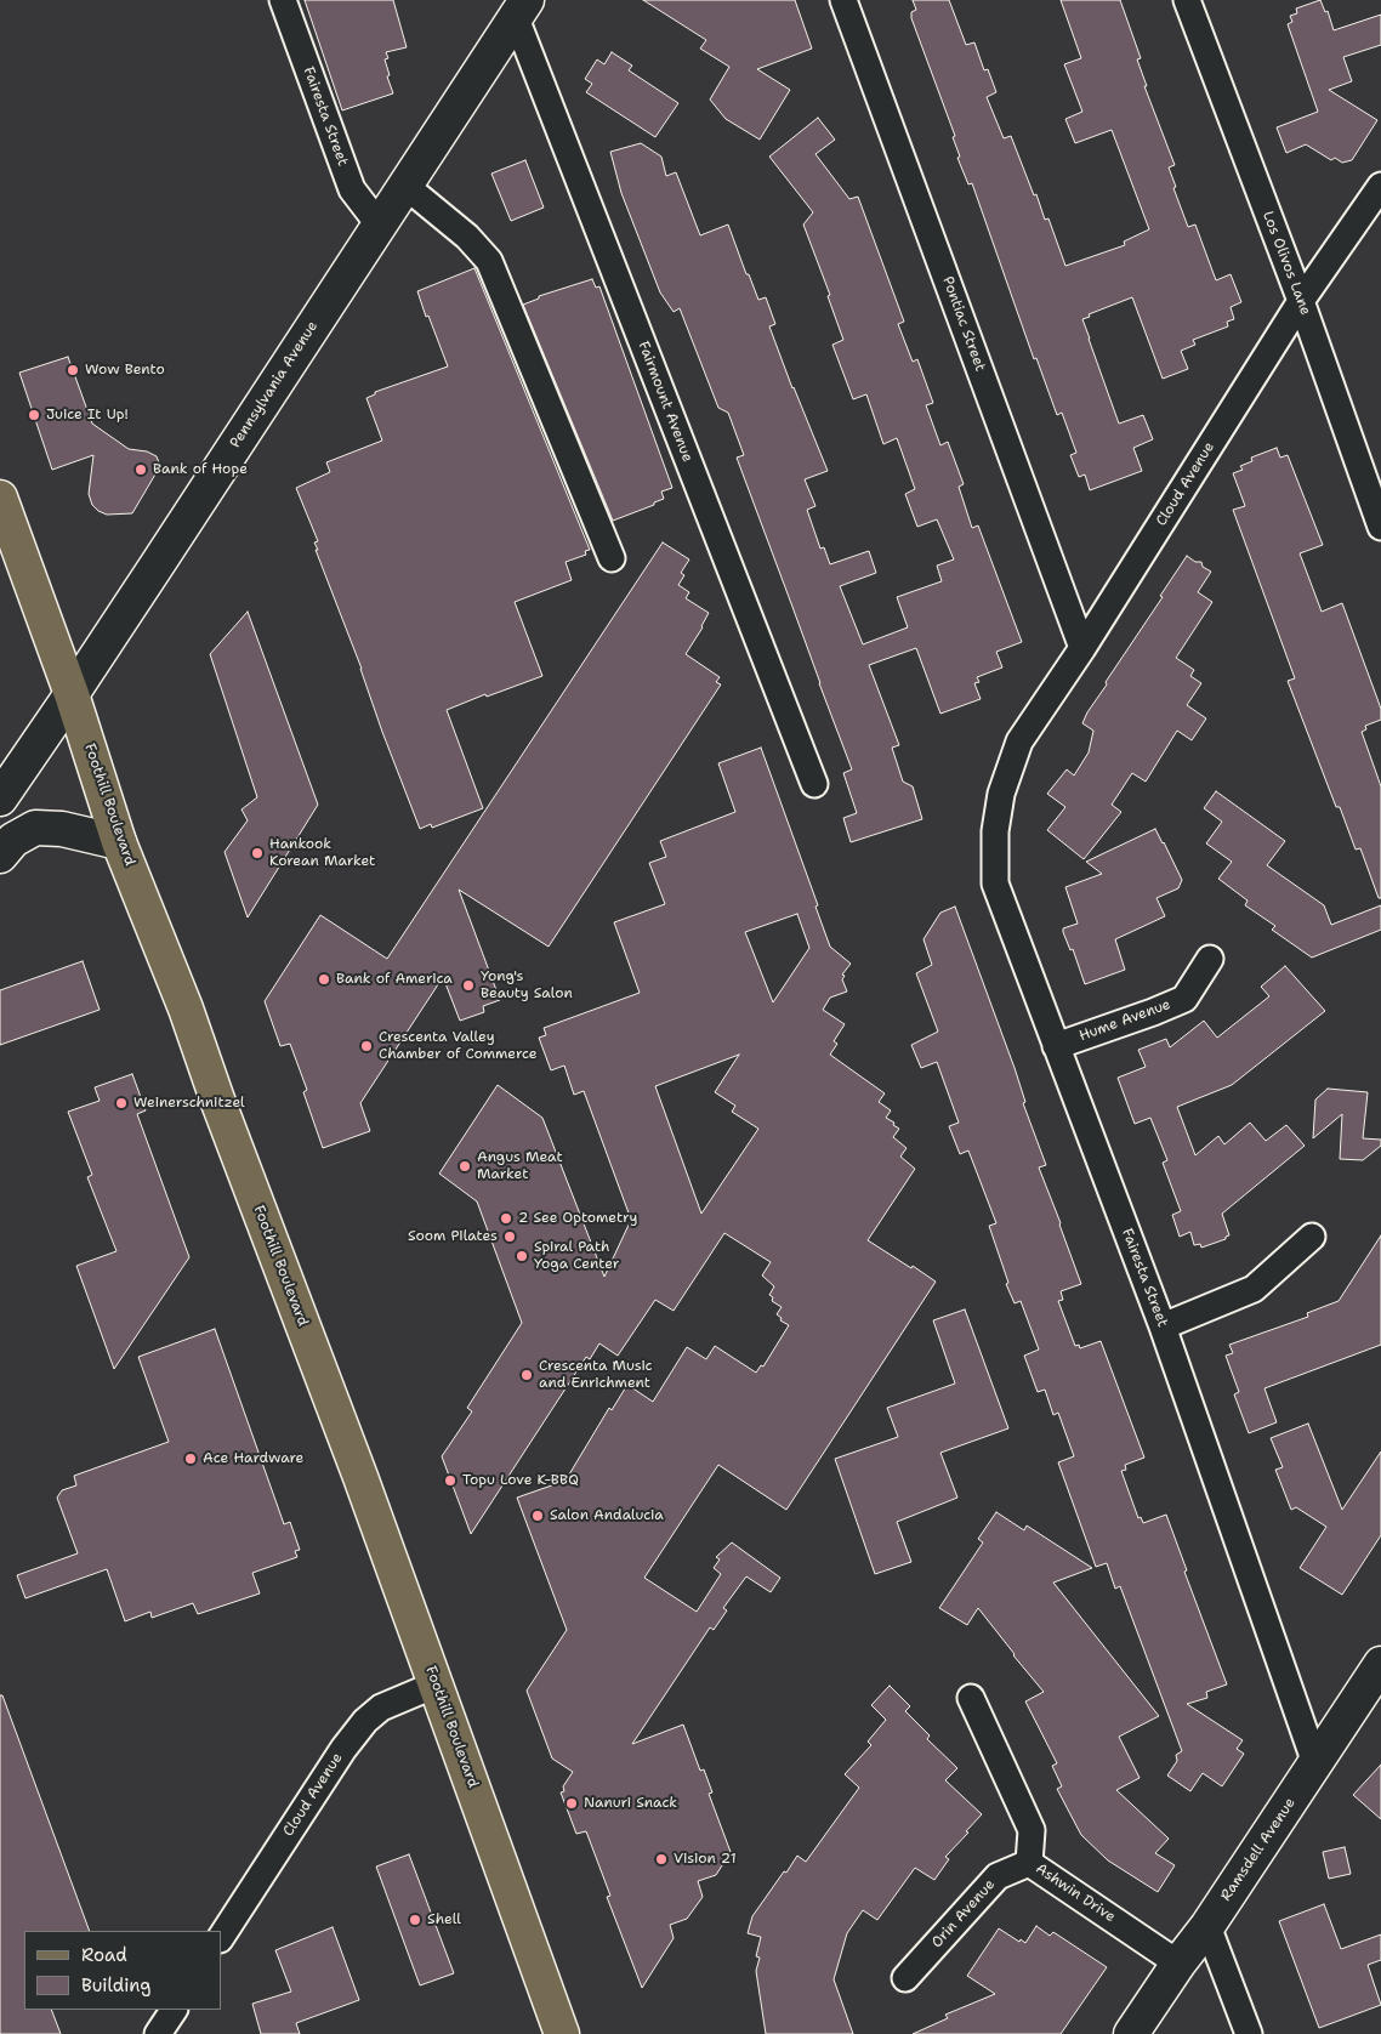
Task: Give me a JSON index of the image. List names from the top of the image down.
{
  "streets": {
    "main road": ["Pennsylvania Avenue", "Foothill Boulevard", "Ramsdell Avenue"],
    "street": [
      "Fairesta Street",
      "Los Olivos Lane",
      "Pontiac Street",
      "Fairmount Avenue",
      "Cloud Avenue",
      "Hume Avenue",
      "Ashwin Drive",
      "Orin Avenue"
    ]
  },
  "crossings": [
    ["Fairesta Street", "Pennsylvania Avenue"],
    ["Fairesta Street", "Cloud Avenue"],
    ["Fairesta Street", "Hume Avenue"],
    ["Fairesta Street", "Ramsdell Avenue"],
    ["Los Olivos Lane", "Cloud Avenue"],
    ["Pontiac Street", "Cloud Avenue"],
    ["Pennsylvania Avenue", "Fairmount Avenue"],
    ["Pennsylvania Avenue", "Foothill Boulevard"],
    ["Cloud Avenue", "Foothill Boulevard"],
    ["Ramsdell Avenue", "Ashwin Drive"],
    ["Ashwin Drive", "Orin Avenue"]
  ],
  "places": [
    "Wow Bento",
    "Juice It Up!",
    "Bank of Hope",
    "Hankook Korean Market",
    "Bank of America",
    "Yong's Beauty Salon",
    "Crescenta Valley Chamber of Commerce",
    "Weinerschnitzel",
    "Angus Meat Market",
    "2 See Optometry",
    "Soom Pilates",
    "Spiral Path Yoga Center",
    "Crescenta Music and Enrichment",
    "Ace Hardware",
    "Topu Love K-BBQ",
    "Salon Andalucia",
    "Nanuri Snack",
    "Vision 21",
    "Shell"
  ],
  "legend": ["Road", "Building"]
}
